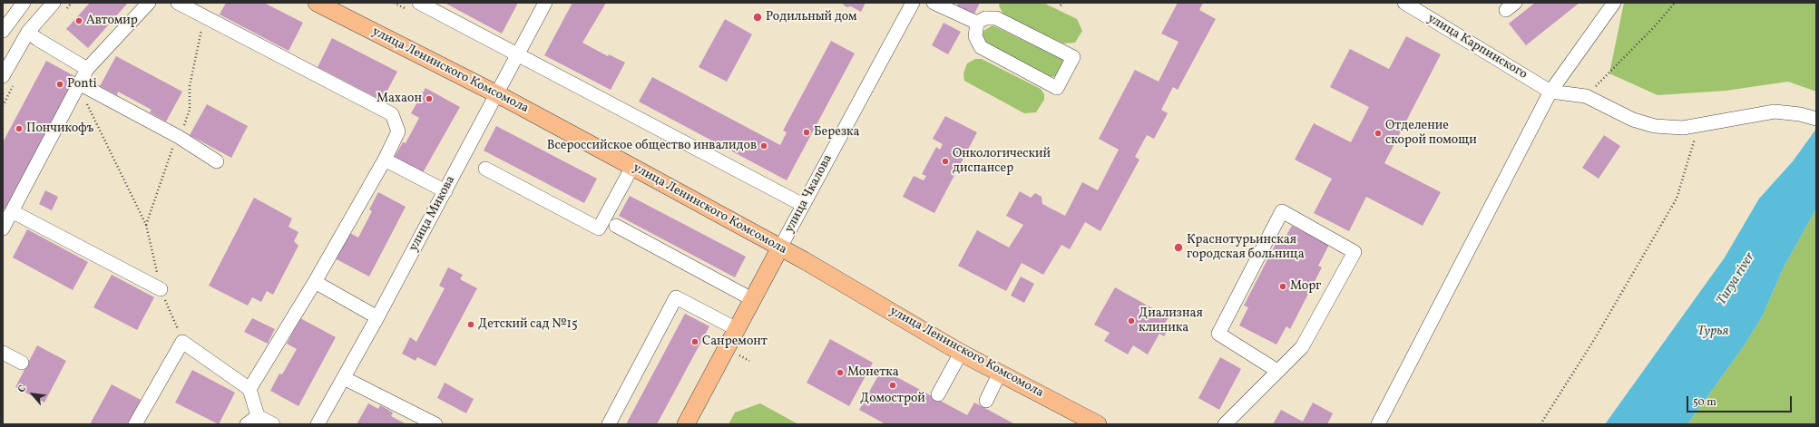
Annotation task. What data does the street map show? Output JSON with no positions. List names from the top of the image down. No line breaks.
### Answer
{"streets":{"main road":["улица Ленинского Комсомола","улица Чкалова"],"street":["улица Карпинского","улица Микова"]},"crossings":[["улица Ленинского Комсомола","улица Чкалова"],["улица Ленинского Комсомола","улица Микова"]],"water":["Turya river","Турья"],"places":["Родильный дом","Автомир","Ponti","Махаон","Пончикофъ","Березка","Отделение скорой помощи","Всероссийское общество инвалидов","Онкологический диспансер","Краснотурьинская городская больница","Морг","Диализная клиника","Детский сад №15","Санремонт","Монетка","Домострой"],"scale_bar":"50 m","north":"top left"}
